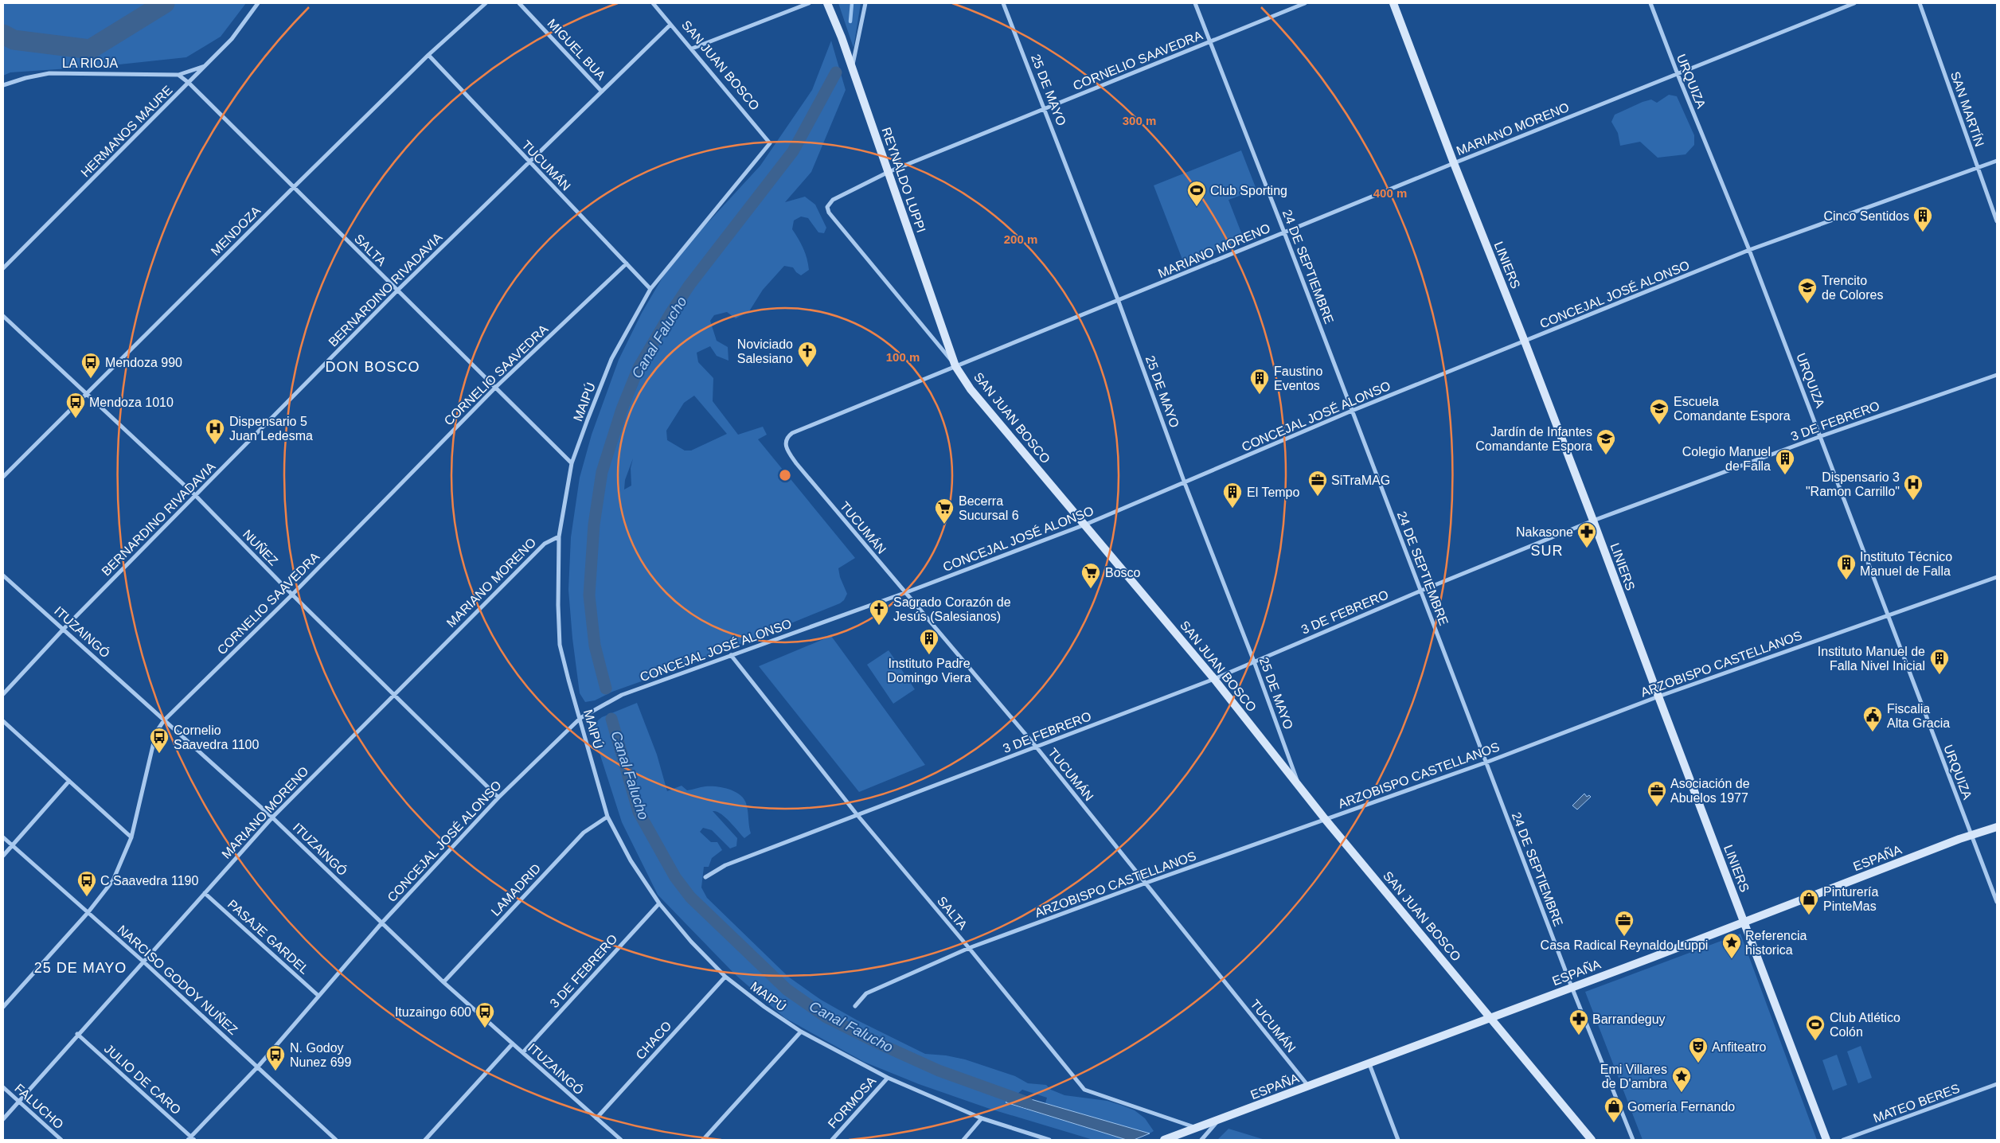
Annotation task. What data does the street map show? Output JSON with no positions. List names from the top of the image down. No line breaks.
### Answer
{"streets":{"street":["MIGUEL BUA","CORNELIO SAAVEDRA","LA RIOJA","SAN JUAN BOSCO","URQUIZA","25 DE MAYO","SAN MARTÍN","MARIANO MORENO","HERMANOS MAURE","TUCUMÁN","REYNALDO LUPPI","MENDOZA","SALTA","LINIERS","24 DE SEPTIEMBRE","BERNARDINO RIVADAVIA","CONCEJAL JOSÉ ALONSO","MAIPÚ","3 DE FEBRERO","NUÑEZ","ITUZAINGÓ","ARZOBISPO CASTELLANOS","ESPAÑA","LAMADRID","PASAJE GARDEL","NARCISO GODOY NUÑEZ","CHACO","JULIO DE CARO","FORMOSA","MATEO BERES","FALUCHO"]},"crossings":[["MIGUEL BUA","BERNARDINO RIVADAVIA"],["CORNELIO SAAVEDRA","SAN JUAN BOSCO"],["CORNELIO SAAVEDRA","25 DE MAYO"],["CORNELIO SAAVEDRA","TUCUMÁN"],["CORNELIO SAAVEDRA","REYNALDO LUPPI"],["CORNELIO SAAVEDRA","SALTA"],["CORNELIO SAAVEDRA","24 DE SEPTIEMBRE"],["CORNELIO SAAVEDRA","NUÑEZ"],["CORNELIO SAAVEDRA","ITUZAINGÓ"],["CORNELIO SAAVEDRA","NARCISO GODOY NUÑEZ"],["LA RIOJA","HERMANOS MAURE"],["SAN JUAN BOSCO","25 DE MAYO"],["SAN JUAN BOSCO","MARIANO MORENO"],["SAN JUAN BOSCO","REYNALDO LUPPI"],["SAN JUAN BOSCO","BERNARDINO RIVADAVIA"],["SAN JUAN BOSCO","CONCEJAL JOSÉ ALONSO"],["SAN JUAN BOSCO","MAIPÚ"],["SAN JUAN BOSCO","3 DE FEBRERO"],["SAN JUAN BOSCO","ARZOBISPO CASTELLANOS"],["SAN JUAN BOSCO","ESPAÑA"],["URQUIZA","MARIANO MORENO"],["URQUIZA","CONCEJAL JOSÉ ALONSO"],["URQUIZA","3 DE FEBRERO"],["URQUIZA","ARZOBISPO CASTELLANOS"],["URQUIZA","ESPAÑA"],["25 DE MAYO","MARIANO MORENO"],["25 DE MAYO","CONCEJAL JOSÉ ALONSO"],["25 DE MAYO","3 DE FEBRERO"],["SAN MARTÍN","CONCEJAL JOSÉ ALONSO"],["MARIANO MORENO","TUCUMÁN"],["MARIANO MORENO","REYNALDO LUPPI"],["MARIANO MORENO","LINIERS"],["MARIANO MORENO","24 DE SEPTIEMBRE"],["MARIANO MORENO","MAIPÚ"],["MARIANO MORENO","NUÑEZ"],["MARIANO MORENO","ITUZAINGÓ"],["MARIANO MORENO","PASAJE GARDEL"],["MARIANO MORENO","NARCISO GODOY NUÑEZ"],["MARIANO MORENO","JULIO DE CARO"],["MARIANO MORENO","FALUCHO"],["HERMANOS MAURE","SALTA"],["TUCUMÁN","MENDOZA"],["TUCUMÁN","BERNARDINO RIVADAVIA"],["TUCUMÁN","CONCEJAL JOSÉ ALONSO"],["TUCUMÁN","MAIPÚ"],["TUCUMÁN","3 DE FEBRERO"],["TUCUMÁN","ARZOBISPO CASTELLANOS"],["TUCUMÁN","ESPAÑA"],["MENDOZA","SALTA"],["MENDOZA","NUÑEZ"],["SALTA","BERNARDINO RIVADAVIA"],["SALTA","CONCEJAL JOSÉ ALONSO"],["SALTA","MAIPÚ"],["SALTA","3 DE FEBRERO"],["SALTA","ARZOBISPO CASTELLANOS"],["SALTA","ESPAÑA"],["LINIERS","CONCEJAL JOSÉ ALONSO"],["LINIERS","3 DE FEBRERO"],["LINIERS","ARZOBISPO CASTELLANOS"],["LINIERS","ESPAÑA"],["24 DE SEPTIEMBRE","CONCEJAL JOSÉ ALONSO"],["24 DE SEPTIEMBRE","3 DE FEBRERO"],["24 DE SEPTIEMBRE","ARZOBISPO CASTELLANOS"],["24 DE SEPTIEMBRE","ESPAÑA"],["BERNARDINO RIVADAVIA","NUÑEZ"],["BERNARDINO RIVADAVIA","ITUZAINGÓ"],["CONCEJAL JOSÉ ALONSO","MAIPÚ"],["CONCEJAL JOSÉ ALONSO","NUÑEZ"],["CONCEJAL JOSÉ ALONSO","ITUZAINGÓ"],["CONCEJAL JOSÉ ALONSO","PASAJE GARDEL"],["CONCEJAL JOSÉ ALONSO","NARCISO GODOY NUÑEZ"],["CONCEJAL JOSÉ ALONSO","JULIO DE CARO"],["MAIPÚ","3 DE FEBRERO"],["MAIPÚ","LAMADRID"],["MAIPÚ","CHACO"],["MAIPÚ","FORMOSA"],["3 DE FEBRERO","ITUZAINGÓ"],["ITUZAINGÓ","LAMADRID"],["ITUZAINGÓ","CHACO"]],"districts":["DON BOSCO","SUR","25 DE MAYO"],"water":["Canal Falucho"],"places":{"sports":["Club Sporting","Club Atlético Colón"],"building":["Cinco Sentidos","Faustino Eventos","Colegio Manuel de Falla","El Tempo","Instituto Técnico Manuel de Falla","Instituto Padre Domingo Viera","Instituto Manuel de Falla Nivel Inicial"],"school or university":["Trencito de Colores","Escuela Comandante Espora","Jardín de Infantes Comandante Espora"],"church":["Noviciado Salesiano","Sagrado Corazón de Jesús (Salesianos)"],"bus stop":["Mendoza 990","Mendoza 1010","Cornelio Saavedra 1100","C Saavedra 1190","Ituzaingo 600","N. Godoy Nunez 699"],"hospital":["Dispensario 5 Juan Ledesma","Dispensario 3 \"Ramon Carrillo\""],"office":["SiTraMAG","Asociación de Abuelos 1977","Casa Radical Reynaldo Luppi"],"supermarket":["Becerra Sucursal 6","Bosco"],"pharmacy":["Nakasone","Barrandeguy"],"public building":["Fiscalia Alta Gracia"],"shop":["Pinturería PinteMas","Gomería Fernando"],"place":["Referencia historica","Emi Villares de D'ambra"],"theatre":["Anfiteatro"]},"rings":["300 m","400 m","200 m","100 m"]}
